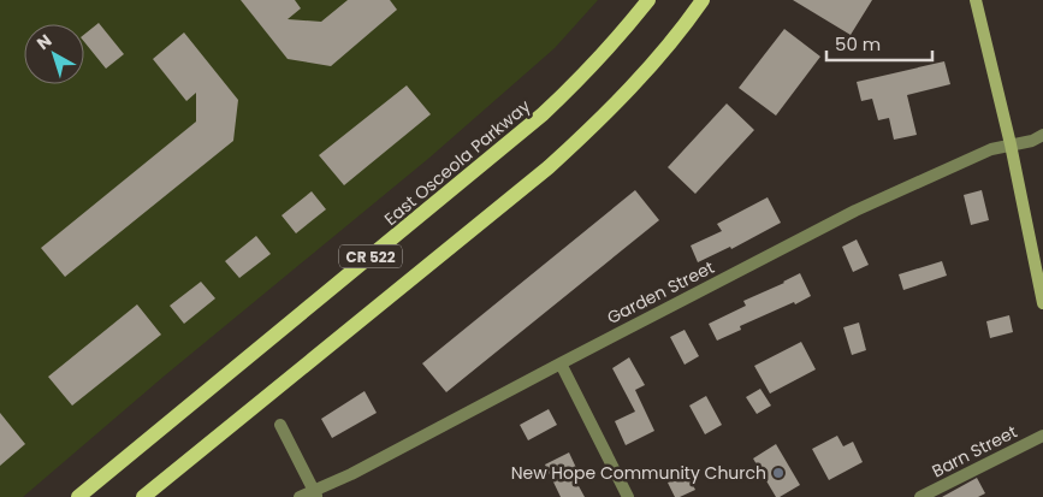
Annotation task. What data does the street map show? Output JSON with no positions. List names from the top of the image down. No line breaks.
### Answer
{"streets":{"main road":["East Osceola Parkway","CR 522"],"street":["Garden Street","Barn Street"]},"places":["New Hope Community Church"],"scale_bar":"50 m","north":"top left"}
